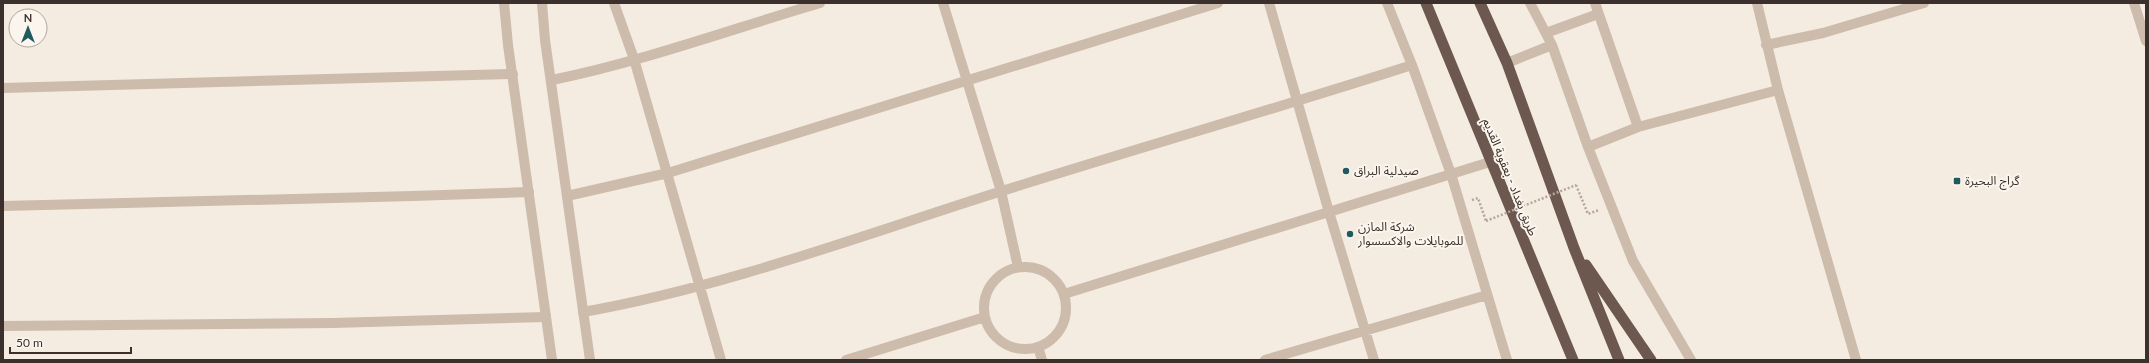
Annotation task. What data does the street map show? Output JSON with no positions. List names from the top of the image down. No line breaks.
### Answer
{"streets":{"highway":["طريق بغداد - بعقوبة القديم"]},"places":{"other":["صيدلية البراق","شركة المازن للموبايلات والاكسسوار"],"transit":["گراج البحيرة"]},"scale_bar":"50 m","north":"top"}
